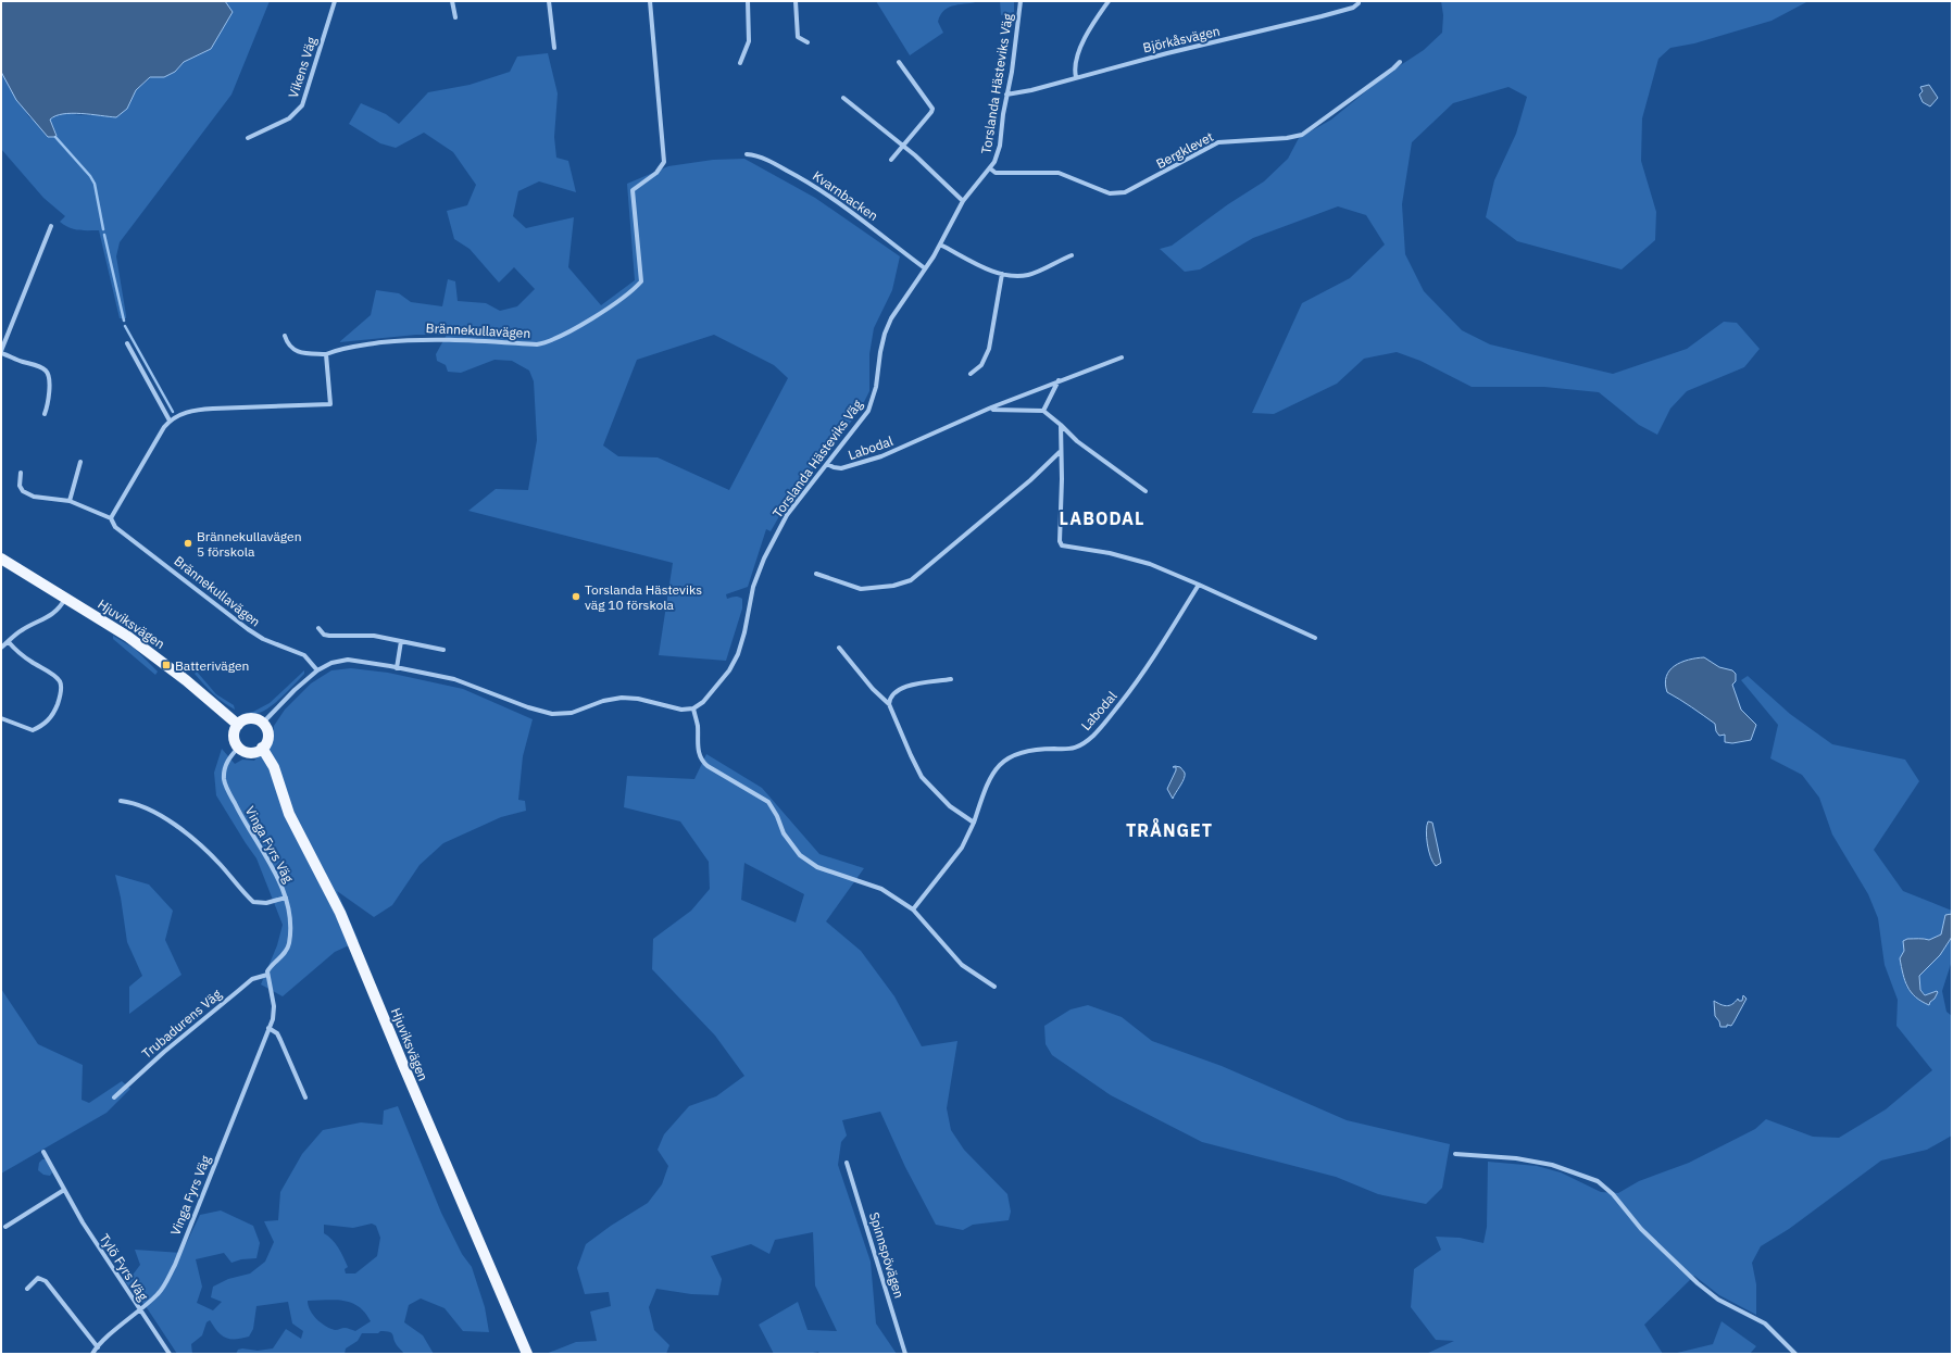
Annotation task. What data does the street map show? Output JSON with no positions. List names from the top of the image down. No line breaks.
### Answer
{"streets":{"main road":["Hjuviksvägen"],"street":["Björkåsvägen","Vikens Väg","Torslanda Hästeviks Väg","Bergklevet","Kvarnbacken","Brännekullavägen","Labodal","Vinga Fyrs Väg","Trubadurens Väg","Spinnspövägen","Tylö Fyrs Väg"]},"crossings":[["Björkåsvägen","Torslanda Hästeviks Väg"],["Torslanda Hästeviks Väg","Bergklevet"],["Torslanda Hästeviks Väg","Kvarnbacken"],["Torslanda Hästeviks Väg","Labodal"],["Hjuviksvägen","Vinga Fyrs Väg"],["Vinga Fyrs Väg","Trubadurens Väg"],["Vinga Fyrs Väg","Tylö Fyrs Väg"]],"districts":["LABODAL","TRÅNGET"],"places":{"other":["Brännekullavägen 5 förskola","Torslanda Hästeviks väg 10 förskola"],"transit":["Batterivägen"]}}
